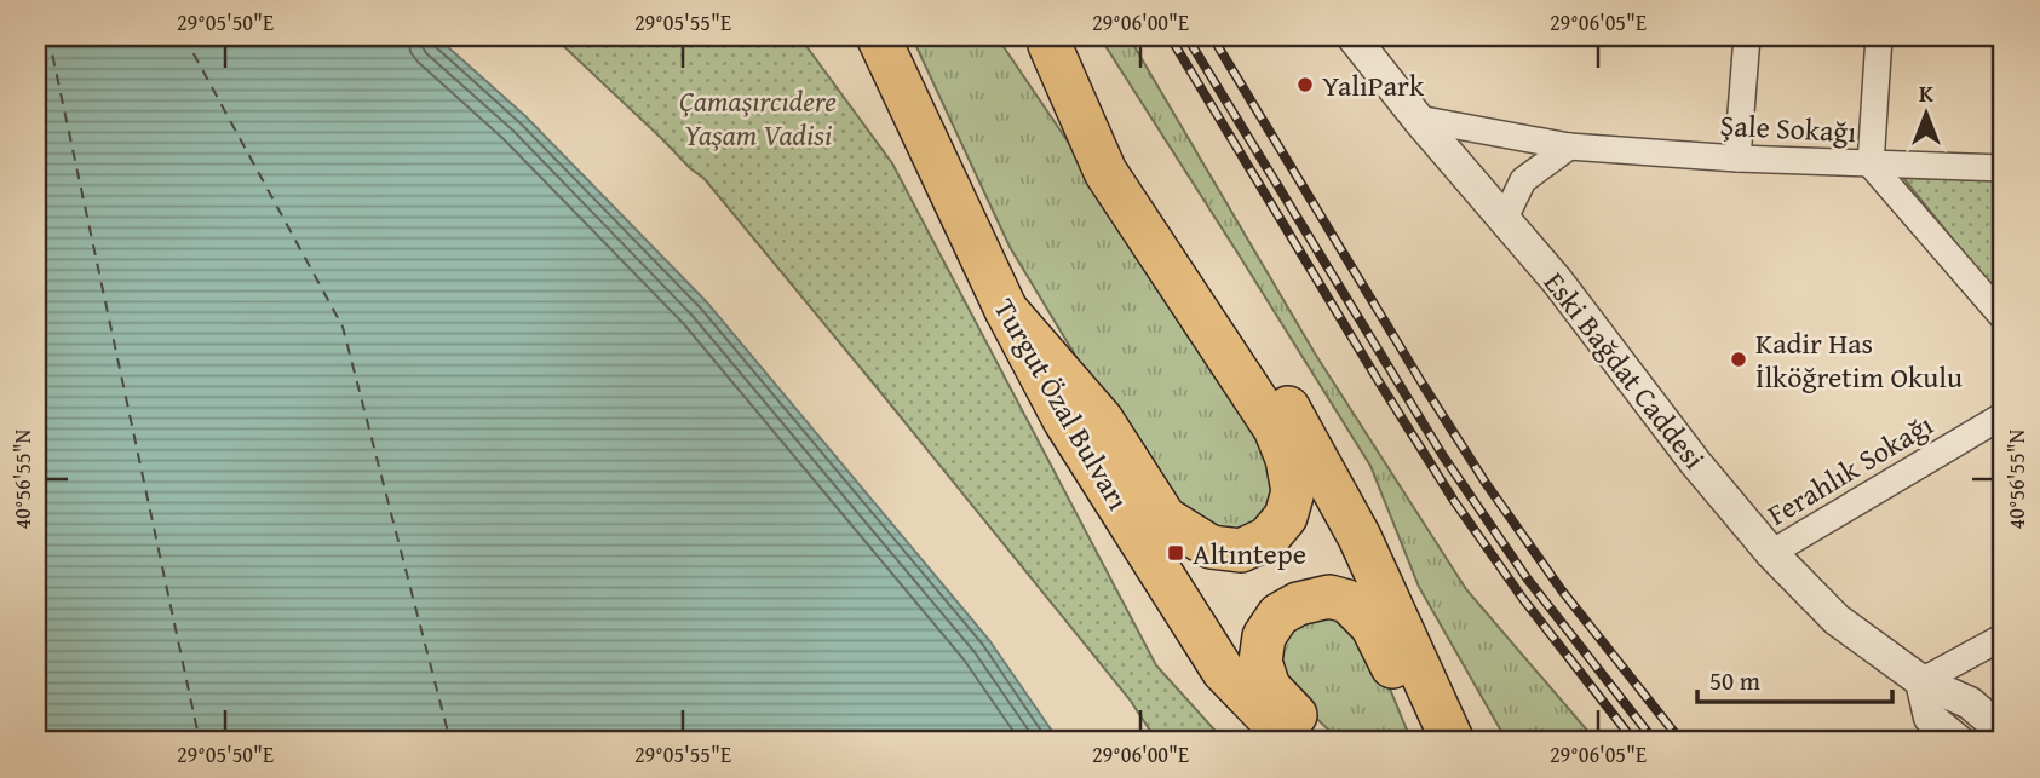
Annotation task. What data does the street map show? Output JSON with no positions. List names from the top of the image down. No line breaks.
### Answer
{"streets":{"highway":["Turgut Özal Bulvarı"],"street":["Şale Sokağı","Eski Bağdat Caddesi","Ferahlık Sokağı"]},"crossings":[["Şale Sokağı","Eski Bağdat Caddesi"],["Eski Bağdat Caddesi","Ferahlık Sokağı"]],"parks":["Çamaşırcıdere Yaşam Vadisi"],"places":{"other":["YalıPark","Kadir Has İlköğretim Okulu"],"transit":["Altıntepe"]},"scale_bar":"50 m","north":"top","coordinates":["29°05'50\"E","29°05'55\"E","29°06'00\"E","29°06'05\"E","40°56'55\"N"]}
